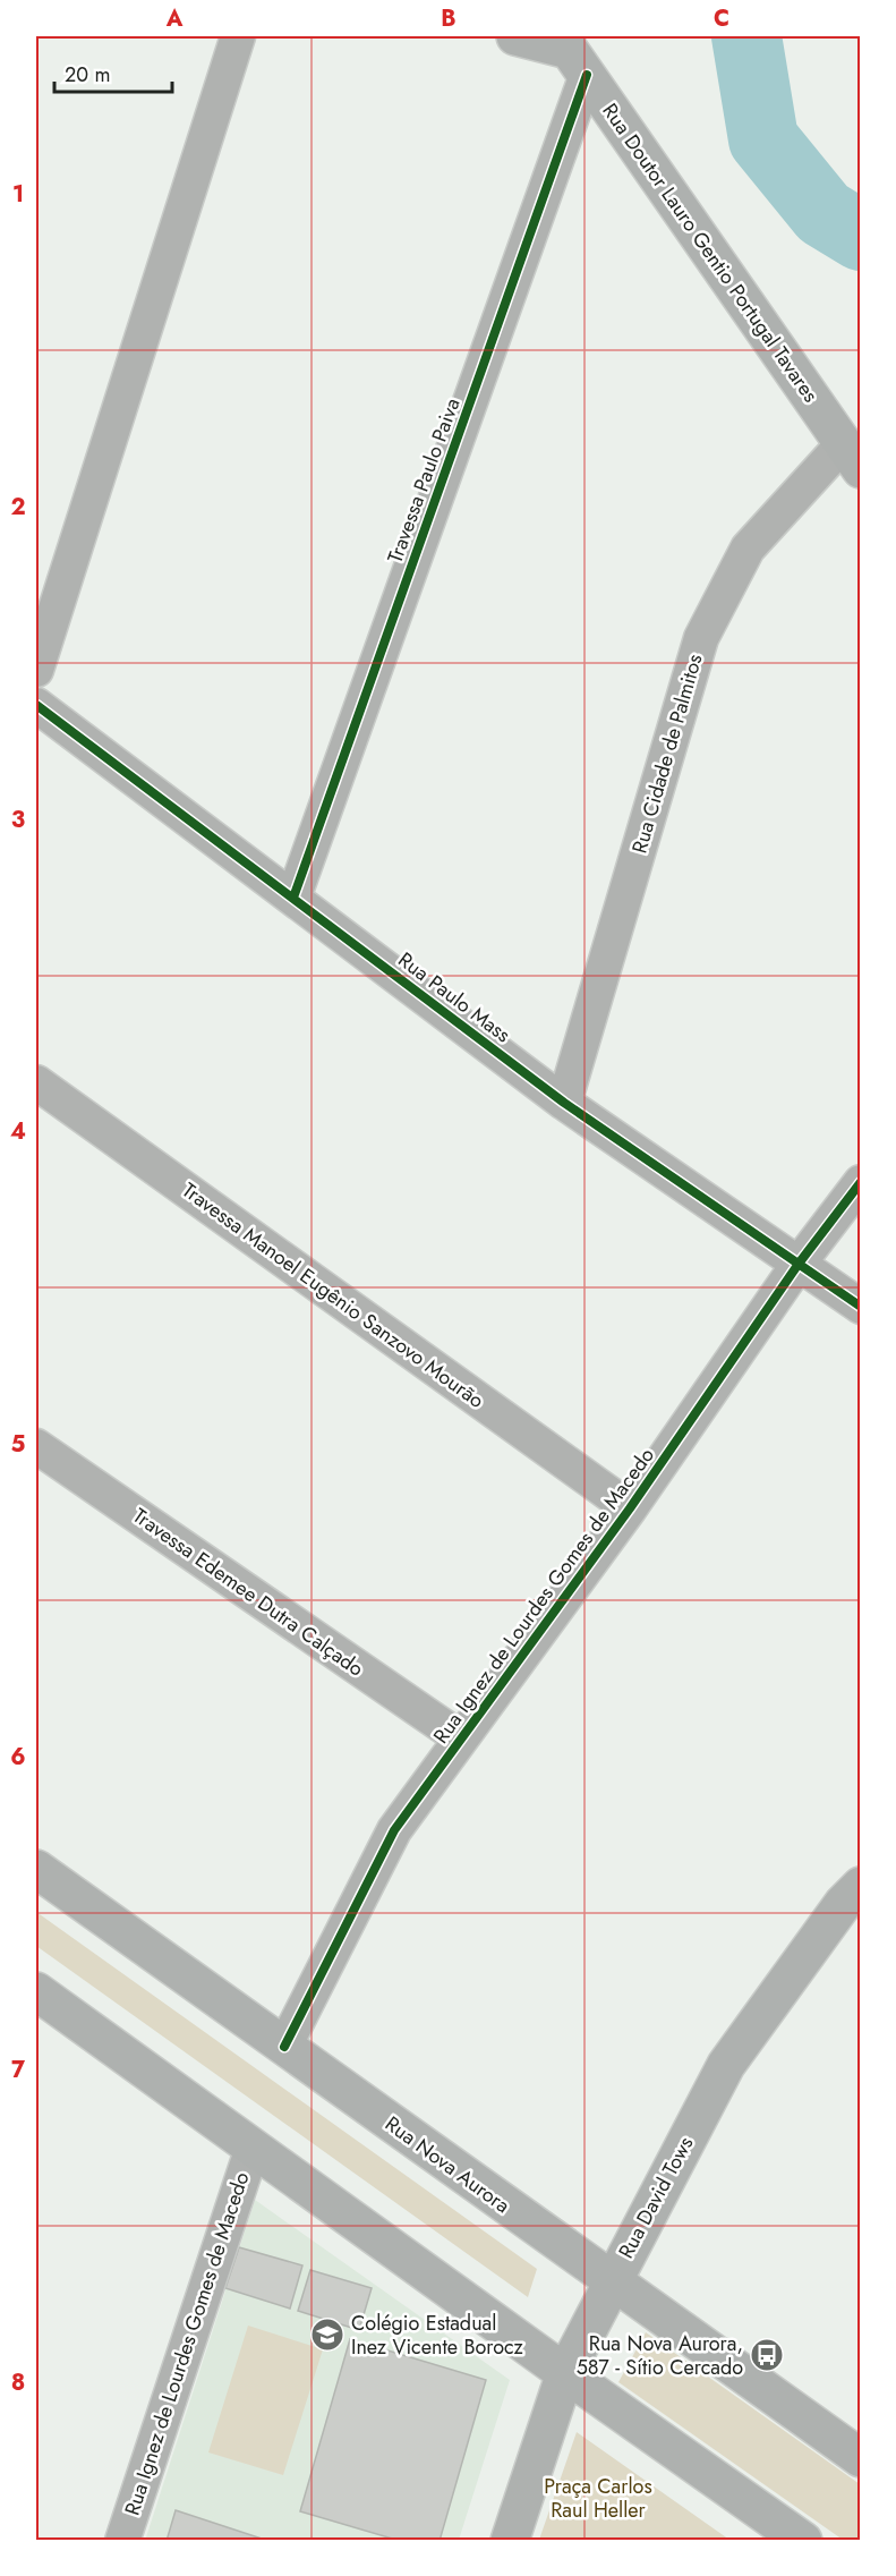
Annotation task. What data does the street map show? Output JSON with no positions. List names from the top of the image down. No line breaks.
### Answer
{"streets":{"main road":["Rua Doutor Lauro Gentio Portugal Tavares","Rua Nova Aurora","Rua David Tows"],"street":["Travessa Paulo Paiva","Rua Cidade de Palmitos","Rua Paulo Mass","Travessa Manoel Eugênio Sanzovo Mourão","Travessa Edemee Dutra Calçado","Rua Ignez de Lourdes Gomes de Macedo"]},"crossings":[["Rua Doutor Lauro Gentio Portugal Tavares","Travessa Paulo Paiva"],["Rua Doutor Lauro Gentio Portugal Tavares","Rua Cidade de Palmitos"],["Travessa Paulo Paiva","Rua Paulo Mass"],["Rua Cidade de Palmitos","Rua Paulo Mass"],["Rua Paulo Mass","Rua Ignez de Lourdes Gomes de Macedo"],["Travessa Manoel Eugênio Sanzovo Mourão","Rua Ignez de Lourdes Gomes de Macedo"],["Travessa Edemee Dutra Calçado","Rua Ignez de Lourdes Gomes de Macedo"],["Rua Ignez de Lourdes Gomes de Macedo","Rua Nova Aurora"],["Rua Nova Aurora","Rua David Tows"]],"parks":["Praça Carlos Raul Heller"],"places":{"school or university":["Colégio Estadual Inez Vicente Borocz"],"bus stop":["Rua Nova Aurora, 587 - Sítio Cercado"]},"scale_bar":"20 m","grid":{"columns":["A","B","C"],"rows":["1","2","3","4","5","6","7","8"]}}
